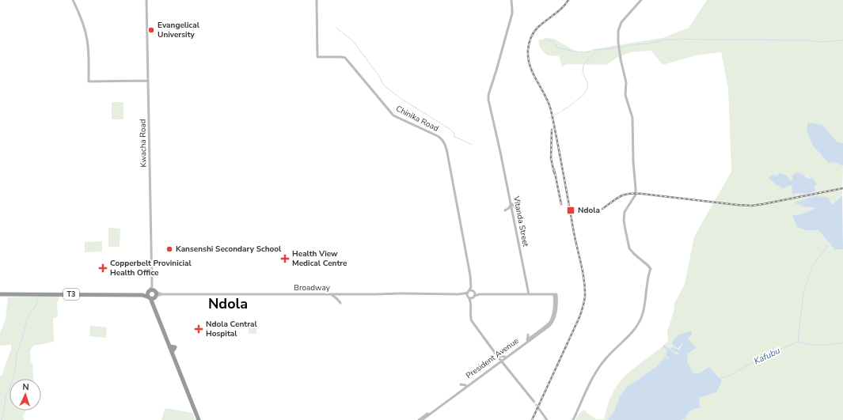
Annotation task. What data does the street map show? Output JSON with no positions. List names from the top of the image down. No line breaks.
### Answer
{"streets":{"highway":["T3"],"main road":["Chinika Road","Kwacha Road","Vitanda Street","Broadway","President Avenue"]},"crossings":[["Vitanda Street","President Avenue"],["Broadway","T3"]],"districts":["Ndola"],"water":["Kafubu"],"places":{"other":["Evangelical University","Kansenshi Secondary School"],"transit":["Ndola"],"health":["Health View Medical Centre","Copperbelt Provinicial Health Office","Ndola Central Hospital"]},"north":"top"}
